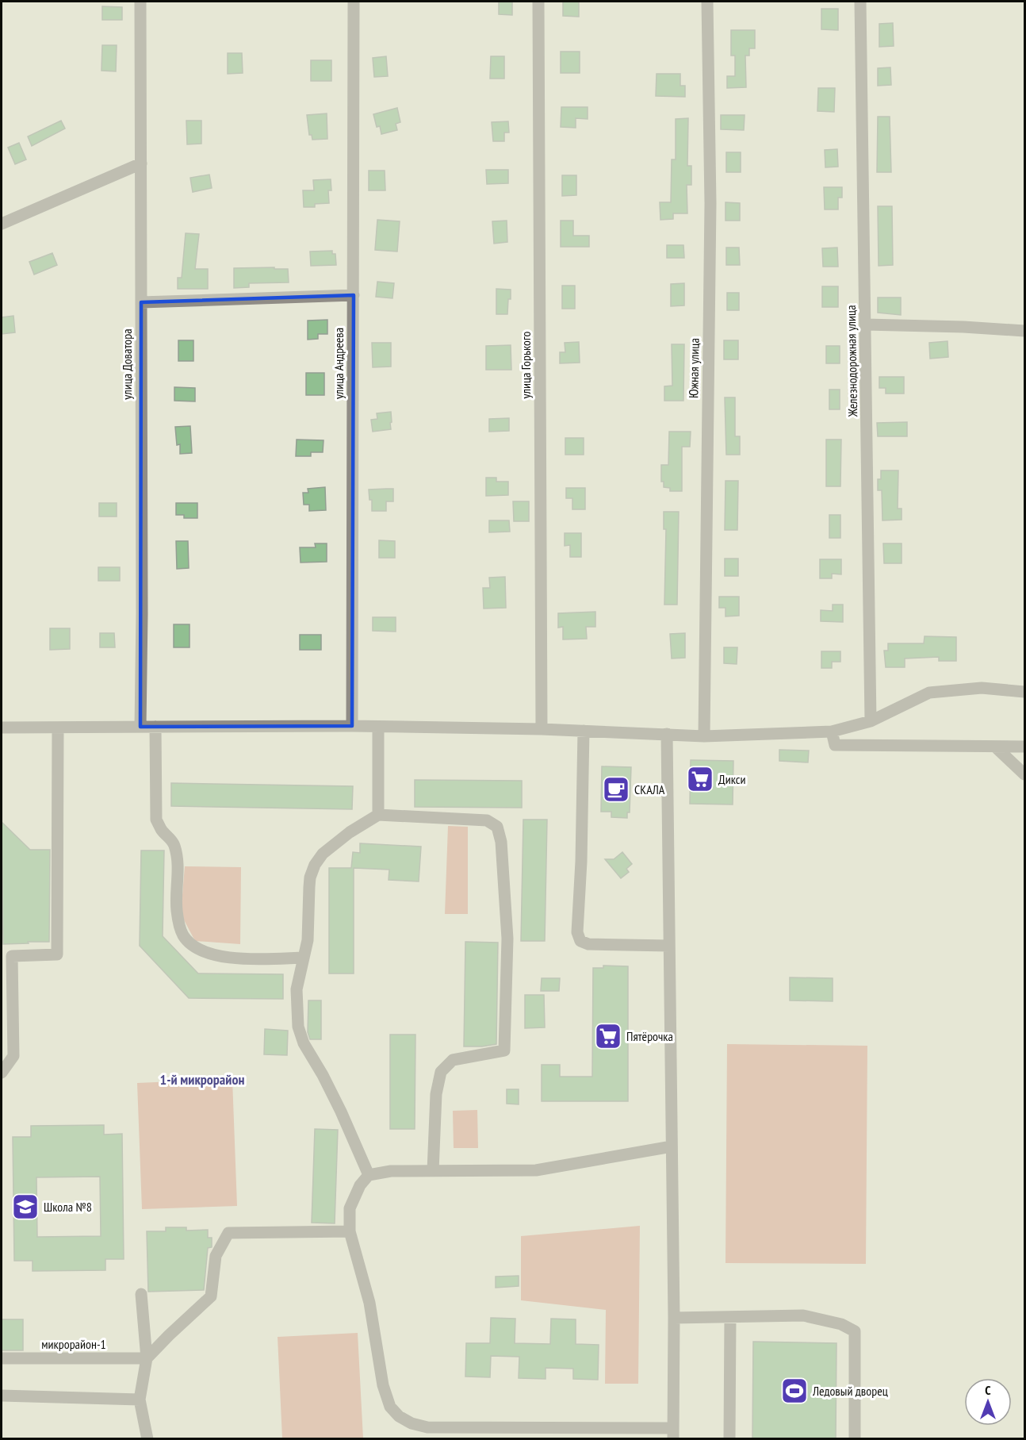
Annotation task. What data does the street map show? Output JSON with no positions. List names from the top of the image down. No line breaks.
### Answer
{"streets":{"street":["Железнодорожная улица","улица Андреева","улица Доватора","улица Горького","Южная улица","микрорайон-1"]},"districts":["1-й микрорайон"],"places":{"supermarket":["Дикси","Пятёрочка"],"cafe":["СКАЛА"],"school or university":["Школа №8"],"sports":["Ледовый дворец"]},"north":"top"}
